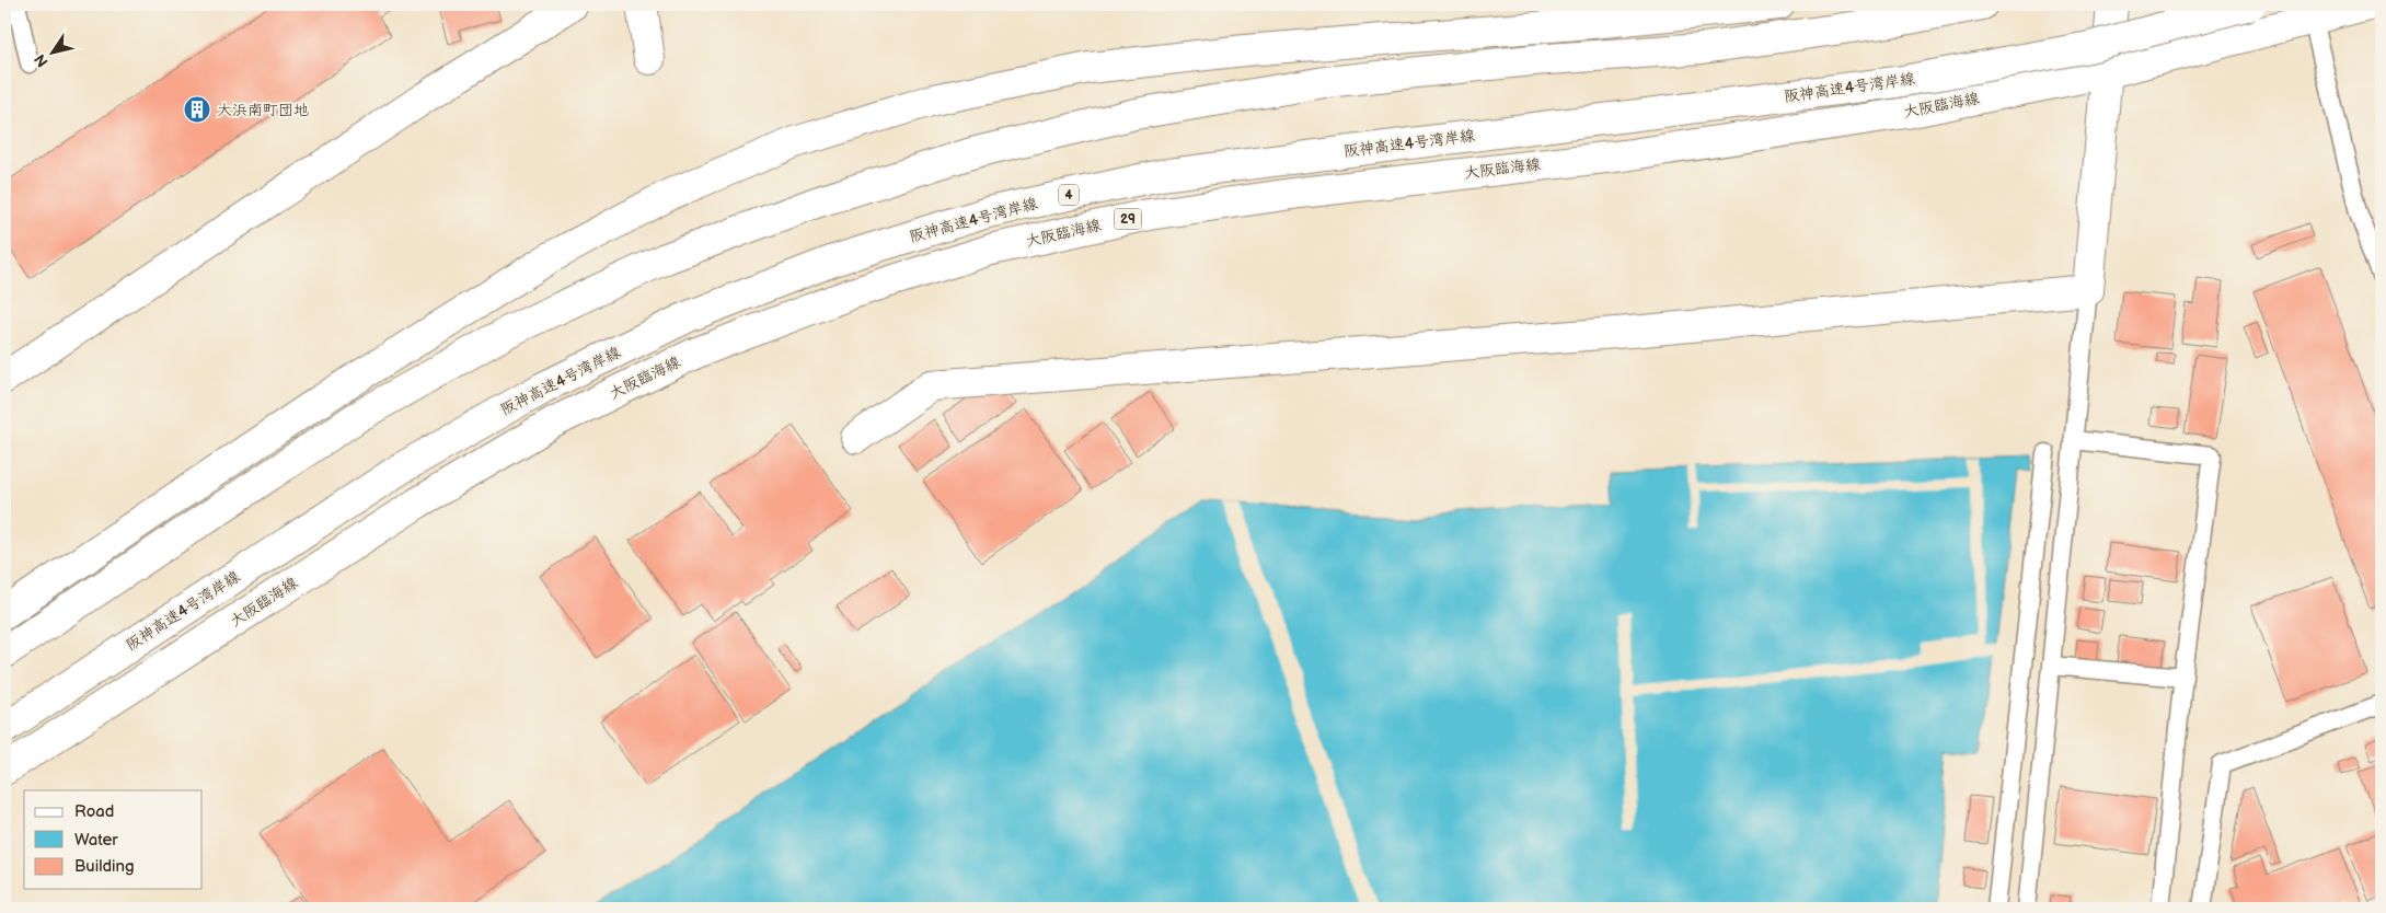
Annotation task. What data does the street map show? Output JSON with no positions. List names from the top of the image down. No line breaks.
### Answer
{"streets":{"main road":["阪神高速4号湾岸線","大阪臨海線","4","29"]},"places":{"building":["大浜南町団地"]},"legend":["Road","Water","Building"],"north":"bottom left"}
